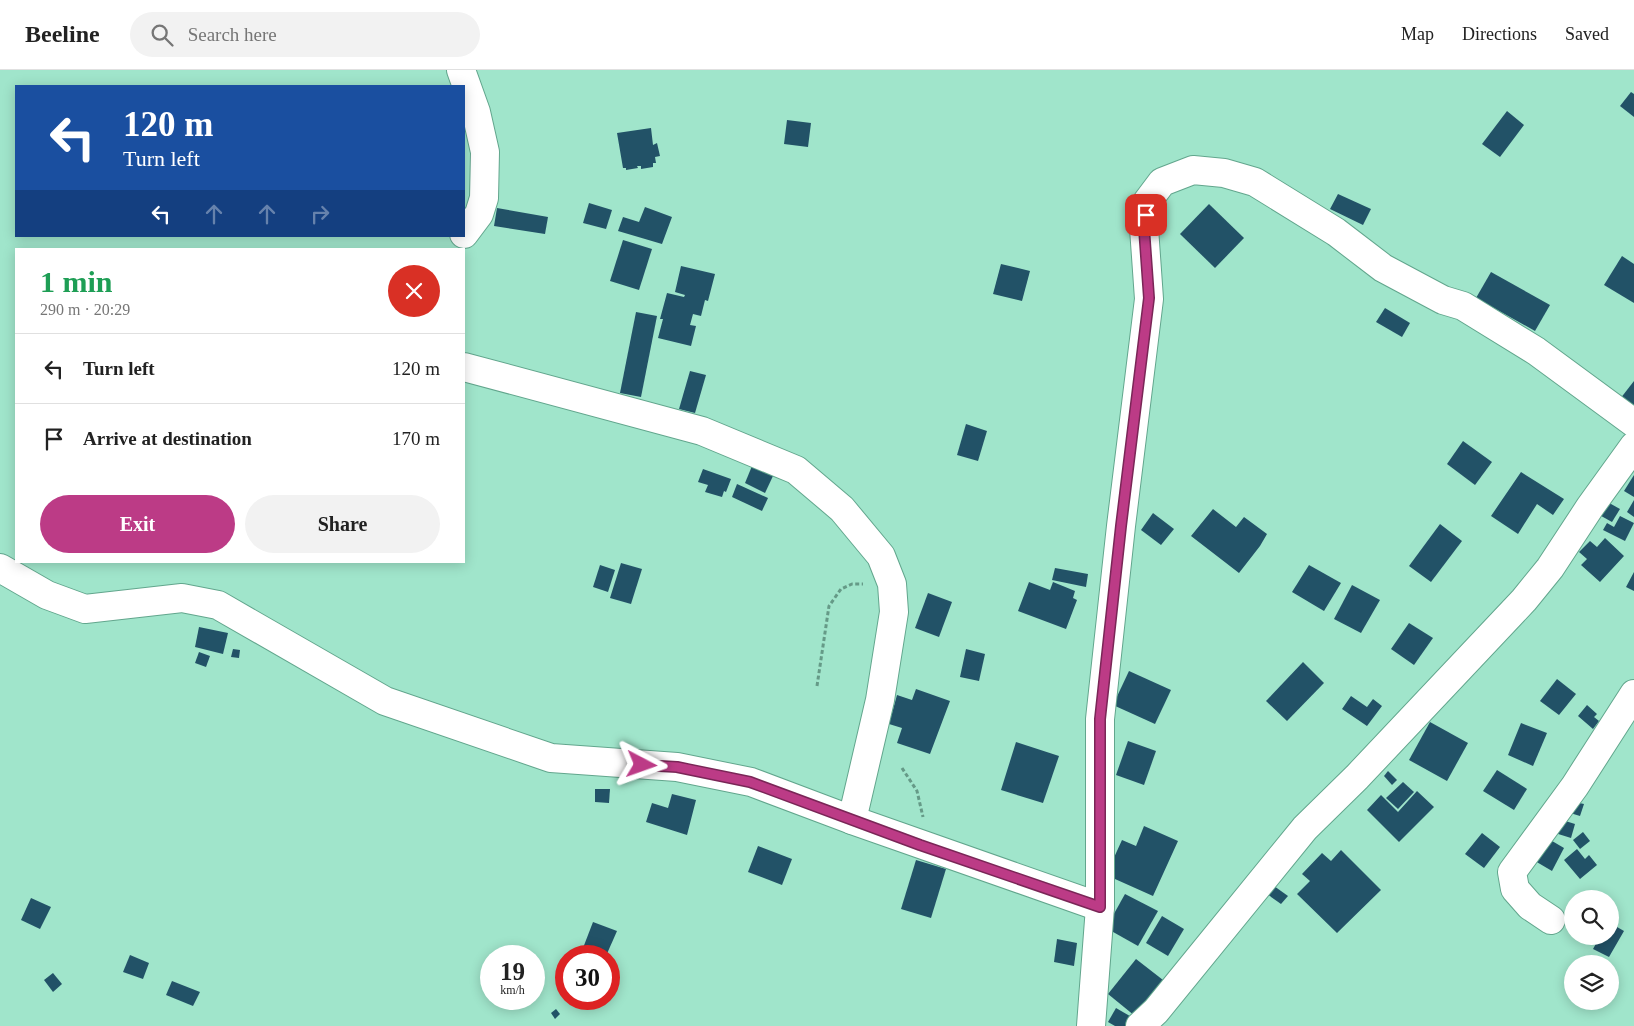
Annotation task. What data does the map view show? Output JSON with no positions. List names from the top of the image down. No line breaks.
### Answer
{"page":{"header":"Beeline","search":"Search here","nav":["Map","Directions","Saved"],"turn":["120 m","Turn left"],"heading":["1 min","290 m · 20:29"],"list":[{"name":"Turn left","value":"120 m"},{"name":"Arrive at destination","value":"170 m"}],"buttons":["Exit","Share"],"speed":"19 km/h","limit":"30"}}
